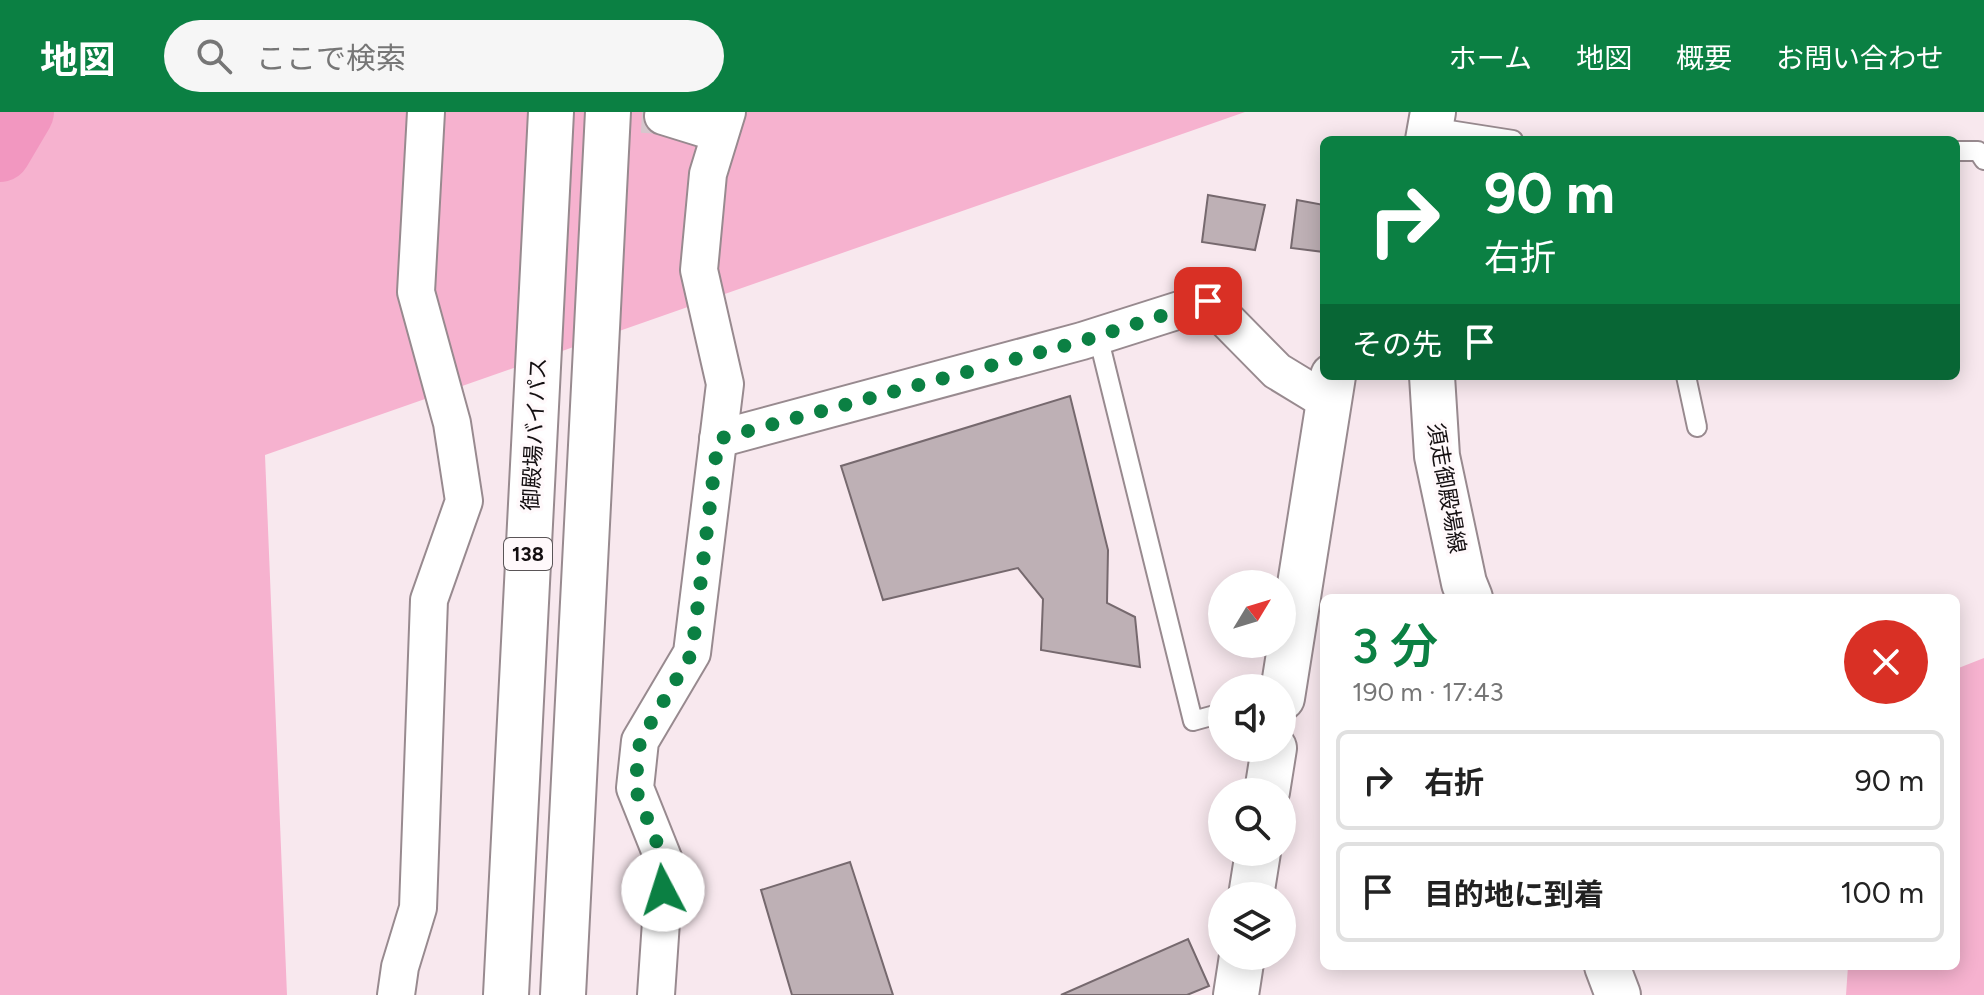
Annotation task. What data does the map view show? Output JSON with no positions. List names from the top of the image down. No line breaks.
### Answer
{"streets":{"main road":["御殿場バイパス","須走御殿場線","138"]},"north":"top right","page":{"header":"地図","search":"ここで検索","nav":["ホーム","地図","概要","お問い合わせ"],"turn":["90 m","右折"],"then":"その先","heading":["3 分","190 m · 17:43"],"list":[{"name":"右折","value":"90 m"},{"name":"目的地に到着","value":"100 m"}]}}
